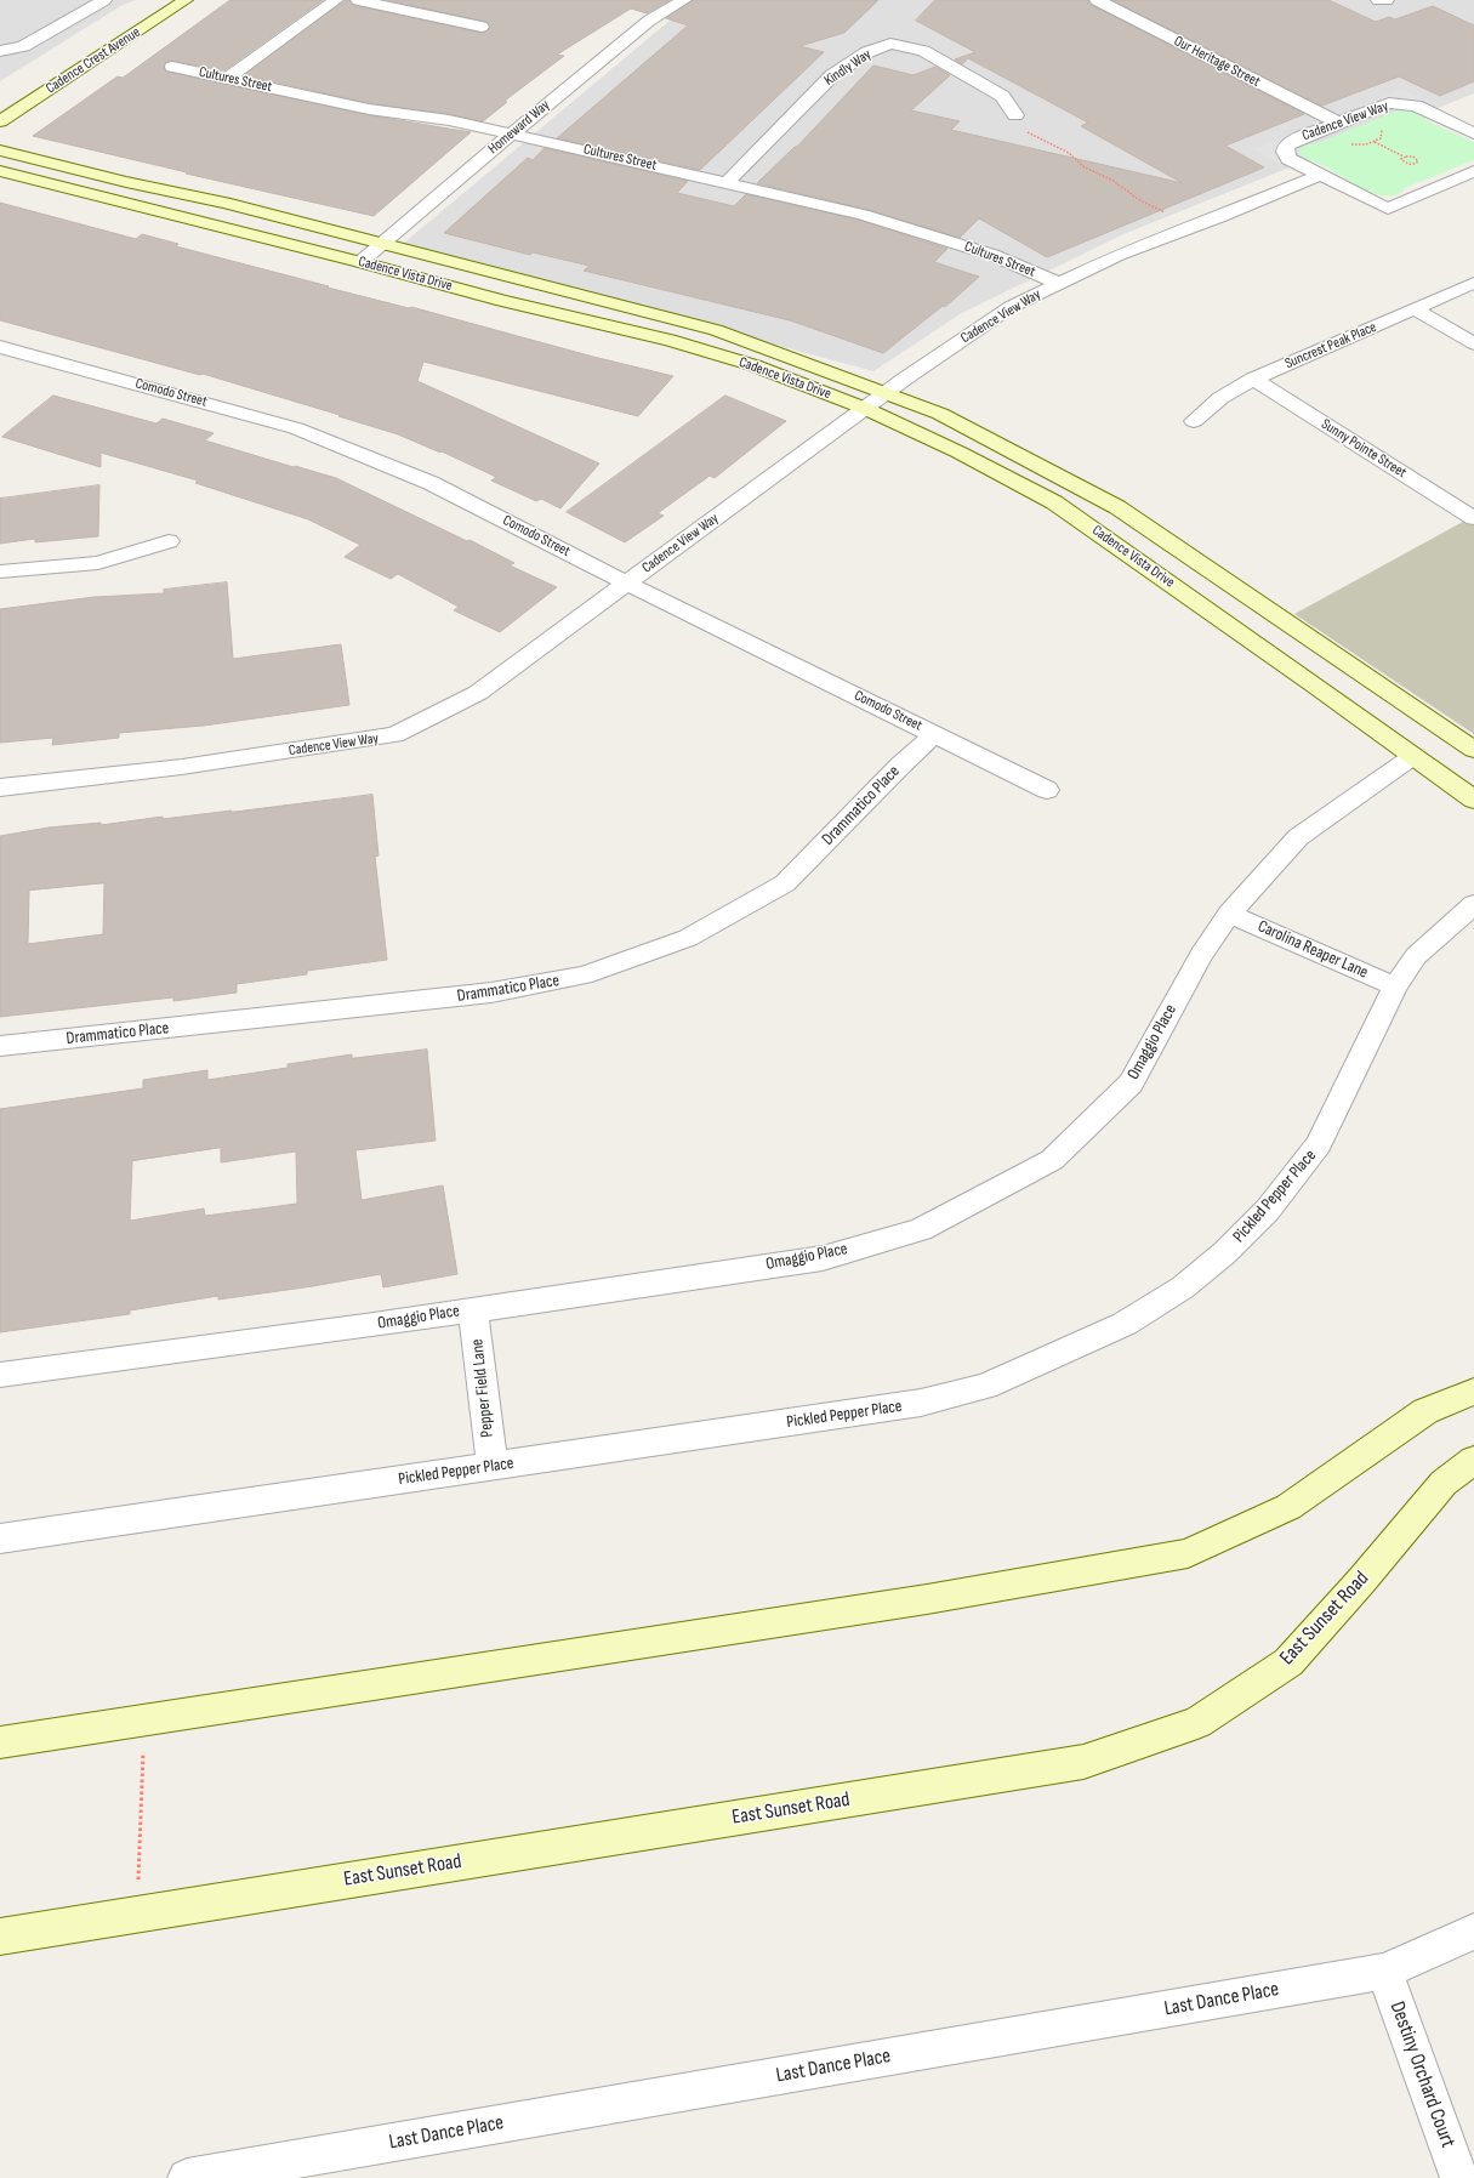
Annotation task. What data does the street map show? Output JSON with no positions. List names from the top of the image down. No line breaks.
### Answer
{"streets":{"street":["Cadence Crest Avenue","Our Heritage Street","Kindly Way","Cultures Street","Cadence View Way","Homeward Way","Cadence Vista Drive","Suncrest Peak Place","Comodo Street","Sunny Pointe Street","Drammatico Place","Carolina Reaper Lane","Omaggio Place","Pickled Pepper Place","Pepper Field Lane","East Sunset Road","Last Dance Place","Destiny Orchard Court"]},"crossings":[["Our Heritage Street","Cadence View Way"],["Kindly Way","Cultures Street"],["Cultures Street","Cadence View Way"],["Cultures Street","Homeward Way"],["Cadence View Way","Cadence Vista Drive"],["Cadence View Way","Comodo Street"],["Homeward Way","Cadence Vista Drive"],["Cadence Vista Drive","Omaggio Place"],["Suncrest Peak Place","Sunny Pointe Street"],["Comodo Street","Drammatico Place"],["Carolina Reaper Lane","Omaggio Place"],["Carolina Reaper Lane","Pickled Pepper Place"],["Omaggio Place","Pepper Field Lane"],["Pickled Pepper Place","Pepper Field Lane"],["Last Dance Place","Destiny Orchard Court"]]}
